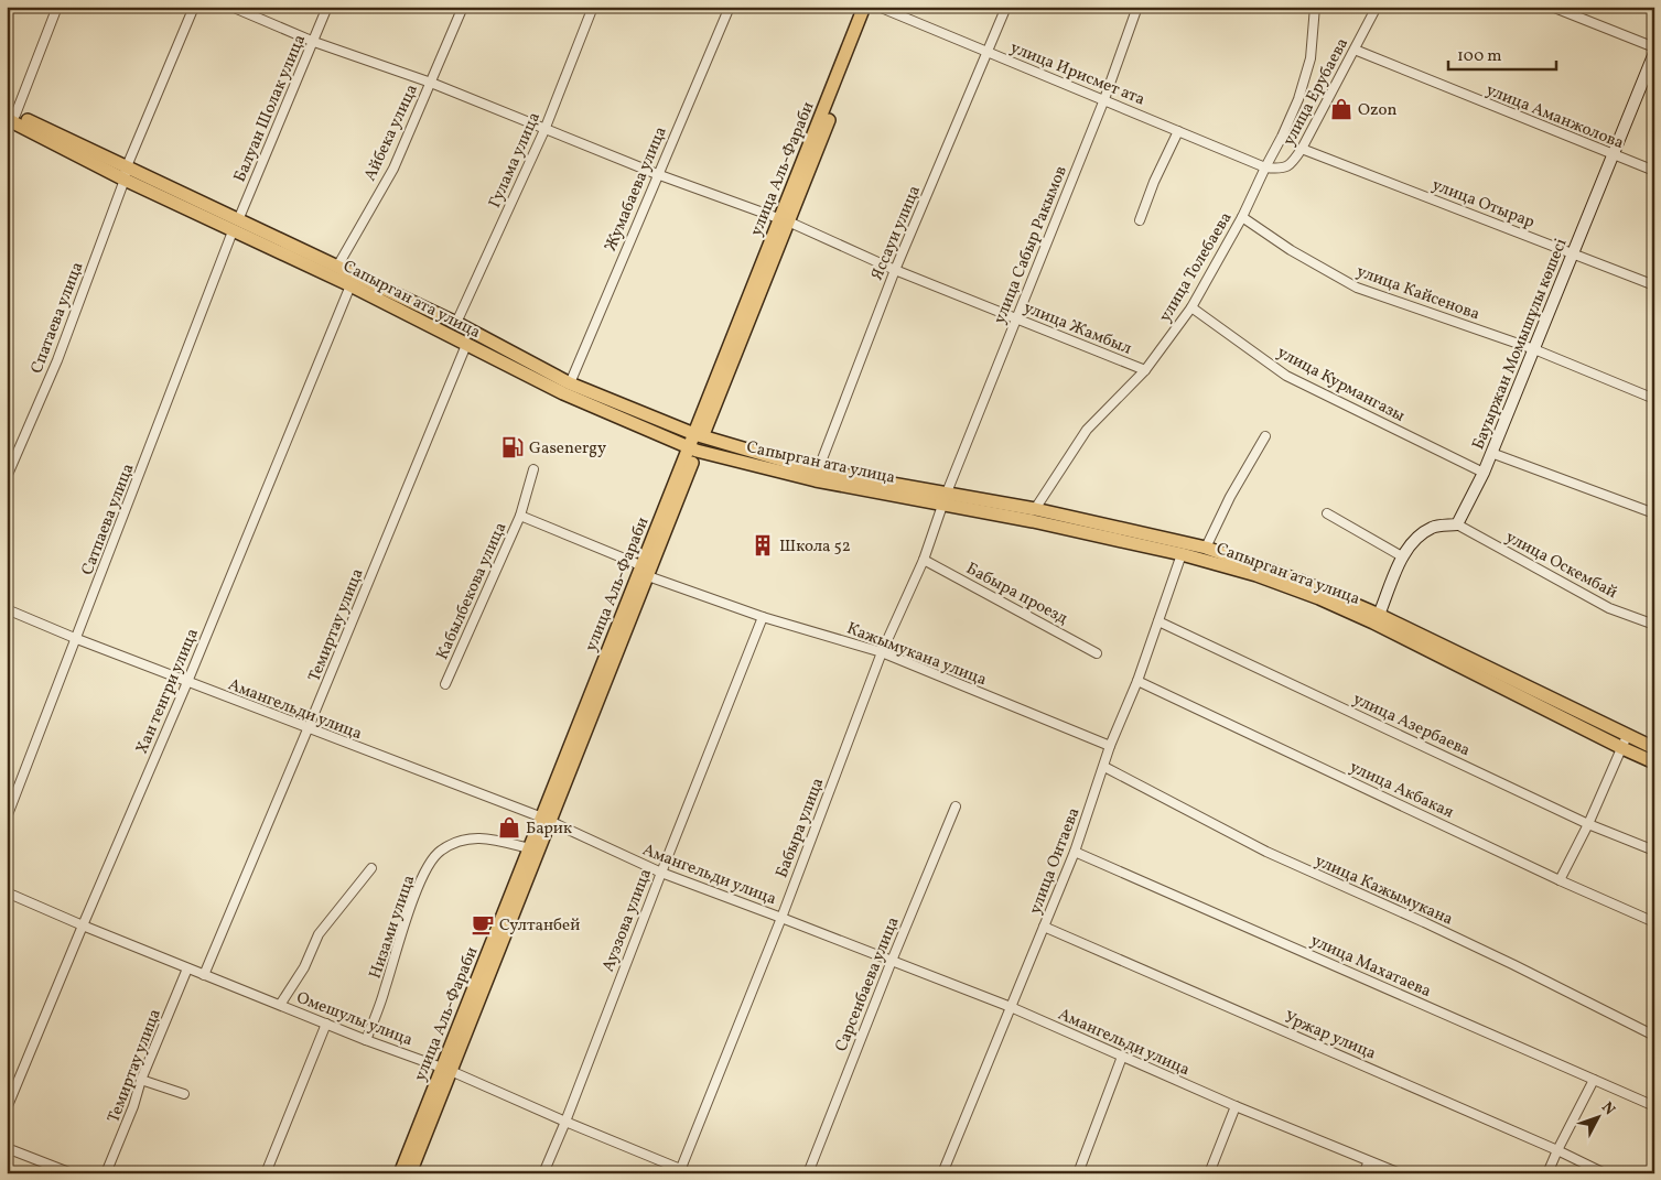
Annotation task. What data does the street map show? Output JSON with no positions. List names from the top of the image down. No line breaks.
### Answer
{"streets":{"main road":["улица Аль-Фараби","Сапырган ата улица"],"street":["улица Ирисмет ата","улица Ерубаева","Балуан Шолак улица","улица Аманжолова","Айбека улица","Гулама улица","Жумабаева улица","улица Отырар","Яссауи улица","улица Сабыр Ракымов","улица Толебаева","улица Кайсенова","Спатаева улица","улица Жамбыл","Бауыржан Момышұлы көшесі","улица Курмангазы","Сатпаева улица","улица Оскембай","Кабылбекова улица","Бабыра проезд","Темиртау улица","Кажымукана улица","Хан тенгри улица","Амангельди улица","улица Азербаева","улица Акбакая","Бабыра улица","улица Онтаева","улица Кажымукана","Ауэзова улица","Низами улица","улица Махатаева","Сарсенбаева улица","Омешулы улица","Уржар улица"]},"crossings":[["улица Ирисмет ата","улица Ерубаева"],["улица Ирисмет ата","Яссауи улица"],["улица Ирисмет ата","улица Сабыр Ракымов"],["улица Ирисмет ата","улица Толебаева"],["улица Ерубаева","улица Аманжолова"],["улица Ерубаева","улица Отырар"],["улица Ерубаева","улица Толебаева"],["Балуан Шолак улица","Сапырган ата улица"],["Балуан Шолак улица","улица Жамбыл"],["Балуан Шолак улица","Сатпаева улица"],["улица Аманжолова","Бауыржан Момышұлы көшесі"],["Айбека улица","Сапырган ата улица"],["Айбека улица","улица Жамбыл"],["Гулама улица","Сапырган ата улица"],["Гулама улица","улица Жамбыл"],["улица Аль-Фараби","Сапырган ата улица"],["улица Аль-Фараби","улица Жамбыл"],["улица Аль-Фараби","Кабылбекова улица"],["улица Аль-Фараби","Кажымукана улица"],["улица Аль-Фараби","Амангельди улица"],["улица Аль-Фараби","Низами улица"],["улица Аль-Фараби","Омешулы улица"],["Жумабаева улица","Сапырган ата улица"],["Жумабаева улица","улица Жамбыл"],["улица Отырар","Бауыржан Момышұлы көшесі"],["Яссауи улица","Сапырган ата улица"],["Яссауи улица","улица Жамбыл"],["улица Сабыр Ракымов","Сапырган ата улица"],["улица Сабыр Ракымов","улица Жамбыл"],["улица Сабыр Ракымов","Бабыра улица"],["улица Толебаева","улица Кайсенова"],["улица Толебаева","Сапырган ата улица"],["улица Толебаева","улица Жамбыл"],["улица Толебаева","улица Курмангазы"],["улица Кайсенова","Бауыржан Момышұлы көшесі"],["Сапырган ата улица","Спатаева улица"],["Сапырган ата улица","Сатпаева улица"],["Сапырган ата улица","Темиртау улица"],["Сапырган ата улица","Хан тенгри улица"],["Сапырган ата улица","Бабыра улица"],["Сапырган ата улица","улица Онтаева"],["Бауыржан Момышұлы көшесі","улица Курмангазы"],["Бауыржан Момышұлы көшесі","улица Оскембай"],["Сатпаева улица","Амангельди улица"],["Кабылбекова улица","Кажымукана улица"],["Бабыра проезд","Бабыра улица"],["Темиртау улица","Амангельди улица"],["Темиртау улица","Омешулы улица"],["Кажымукана улица","Бабыра улица"],["Кажымукана улица","улица Онтаева"],["Кажымукана улица","Ауэзова улица"],["Хан тенгри улица","Амангельди улица"],["Хан тенгри улица","Омешулы улица"],["Амангельди улица","Бабыра улица"],["Амангельди улица","улица Онтаева"],["Амангельди улица","Ауэзова улица"],["Амангельди улица","Сарсенбаева улица"],["улица Азербаева","улица Онтаева"],["улица Акбакая","улица Онтаева"],["Бабыра улица","Омешулы улица"],["улица Онтаева","улица Кажымукана"],["улица Онтаева","улица Махатаева"],["улица Онтаева","Уржар улица"],["Ауэзова улица","Омешулы улица"],["Низами улица","Омешулы улица"]],"places":{"shop":["Ozon","Барик"],"fuel station":["Gasenergy"],"building":["Школа 52"],"cafe":["Султанбей"]},"scale_bar":"100 m","north":"top right"}
